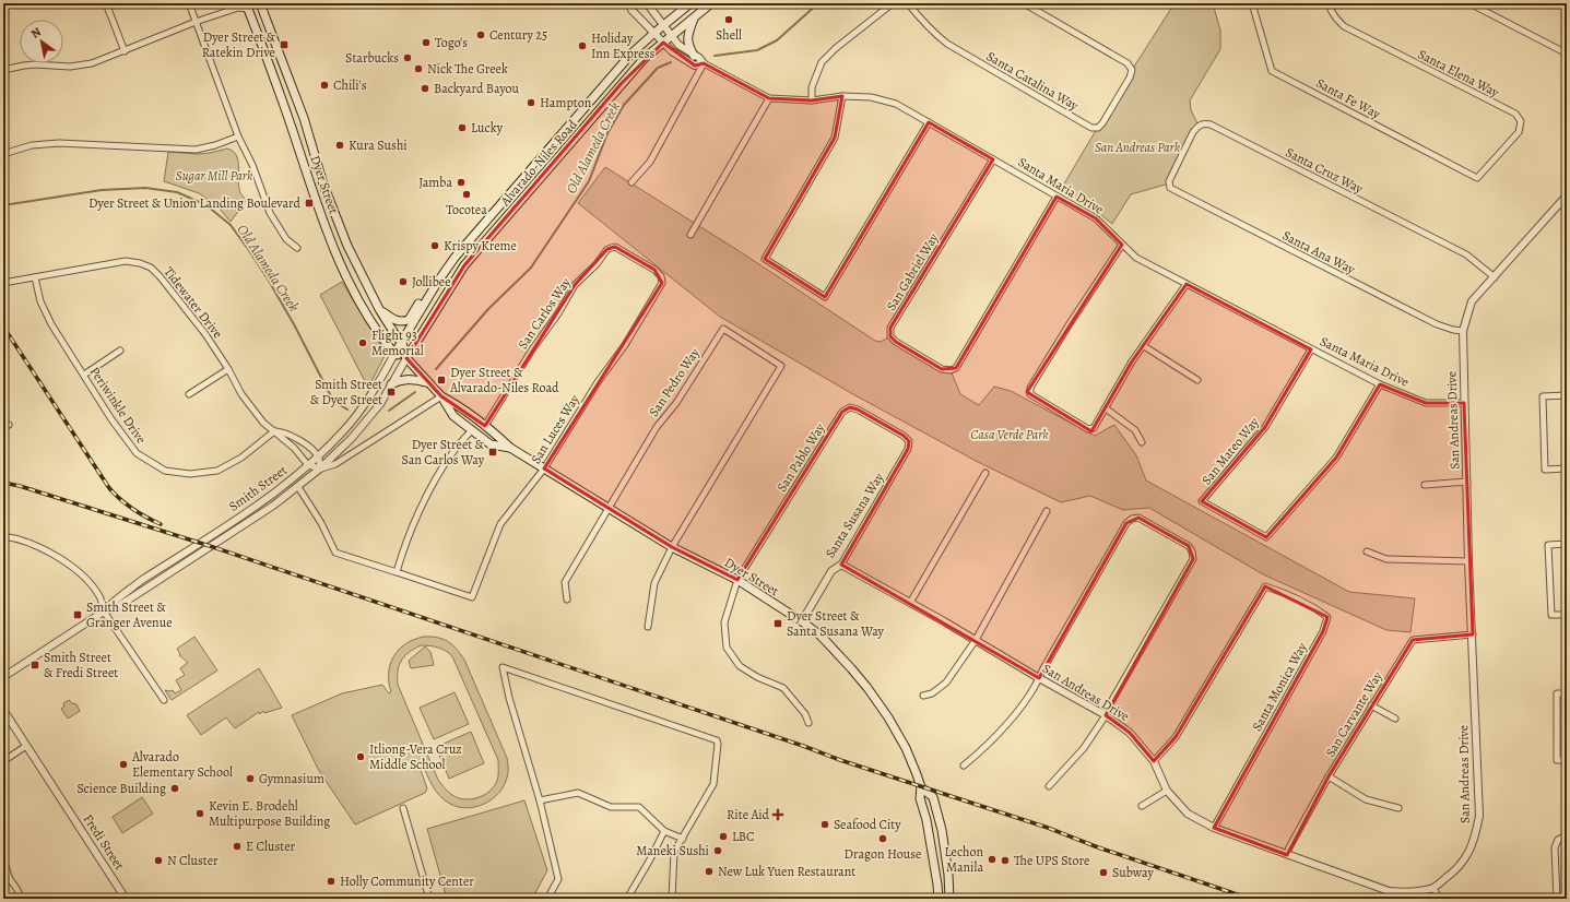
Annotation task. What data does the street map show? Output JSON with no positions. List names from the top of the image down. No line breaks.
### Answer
{"streets":{"main road":["Alvarado-Niles Road","Dyer Street"],"street":["Santa Elena Way","Santa Catalina Way","Santa Fe Way","Santa Cruz Way","Santa Maria Drive","Santa Ana Way","San Gabriel Way","Tidewater Drive","San Carlos Way","San Pedro Way","Periwinkle Drive","San Andreas Drive","San Luces Way","San Mateo Way","San Pablo Way","Smith Street","Santa Susana Way","Santa Monica Way","San Carvante Way","Fredi Street"]},"crossings":[["Santa Elena Way","Santa Fe Way"],["Alvarado-Niles Road","Dyer Street"],["Alvarado-Niles Road","Santa Maria Drive"],["Alvarado-Niles Road","Smith Street"],["Santa Cruz Way","Santa Ana Way"],["Santa Cruz Way","San Andreas Drive"],["Dyer Street","San Carlos Way"],["Dyer Street","San Pedro Way"],["Dyer Street","San Luces Way"],["Dyer Street","San Pablo Way"],["Dyer Street","Smith Street"],["Dyer Street","Santa Susana Way"],["Santa Maria Drive","San Gabriel Way"],["Santa Maria Drive","San Andreas Drive"],["Santa Maria Drive","San Mateo Way"],["Santa Ana Way","San Andreas Drive"],["Tidewater Drive","Periwinkle Drive"],["Tidewater Drive","Smith Street"],["San Carlos Way","San Luces Way"],["San Andreas Drive","Santa Susana Way"],["San Andreas Drive","Santa Monica Way"],["San Andreas Drive","San Carvante Way"],["San Pablo Way","Santa Susana Way"]],"water":["Old Alameda Creek"],"parks":["San Andreas Park","Sugar Mill Park","Casa Verde Park"],"places":{"other":["Shell","Century 25","Togo's","Holiday Inn Express","Starbucks","Nick The Greek","Chili's","Backyard Bayou","Hampton","Lucky","Kura Sushi","Jamba","Tocotea","Krispy Kreme","Jollibee","Flight 93 Memorial","Itliong-Vera Cruz Middle School","Alvarado Elementary School","Gymnasium","Science Building","Kevin E. Brodehl Multipurpose Building","Seafood City","LBC","Dragon House","E Cluster","Maneki Sushi","Lechon Manila","N Cluster","The UPS Store","New Luk Yuen Restaurant","Subway","Holly Community Center"],"transit":["Dyer Street & Ratekin Drive","Dyer Street & Union Landing Boulevard","Dyer Street & Alvarado-Niles Road","Smith Street & Dyer Street","Dyer Street & San Carlos Way","Smith Street & Granger Avenue","Dyer Street & Santa Susana Way","Smith Street & Fredi Street"],"health":["Rite Aid"]},"north":"top left"}
